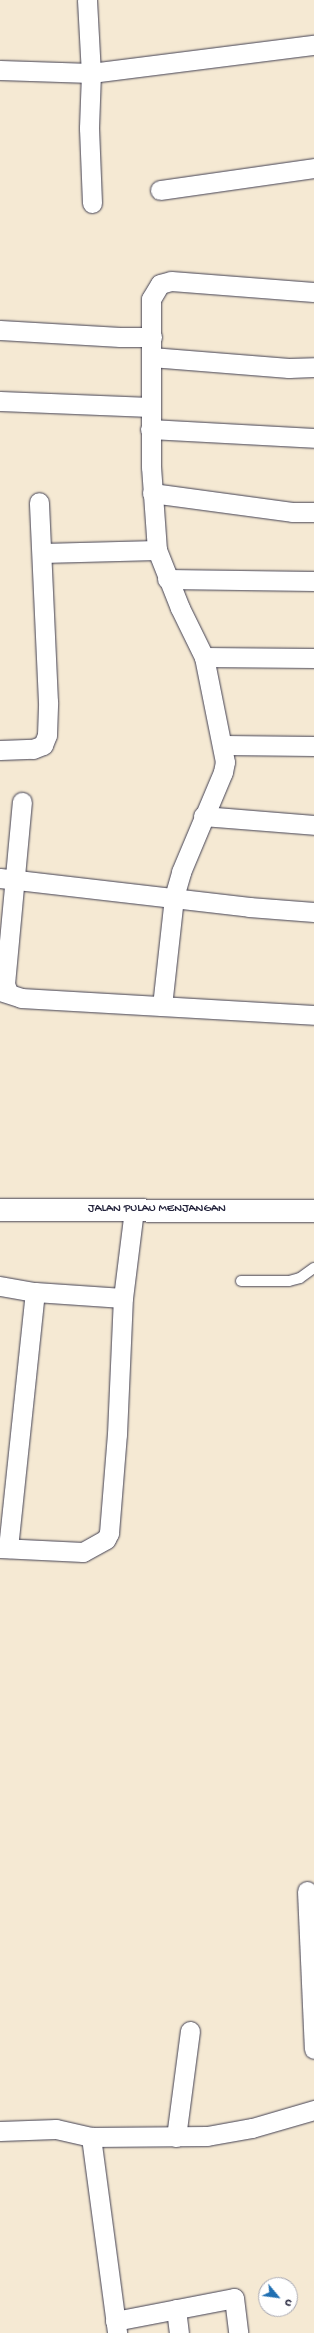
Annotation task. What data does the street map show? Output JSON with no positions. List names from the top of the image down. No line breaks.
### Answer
{"streets":{"street":["JALAN PULAU MENJANGAN"]},"north":"bottom right"}
